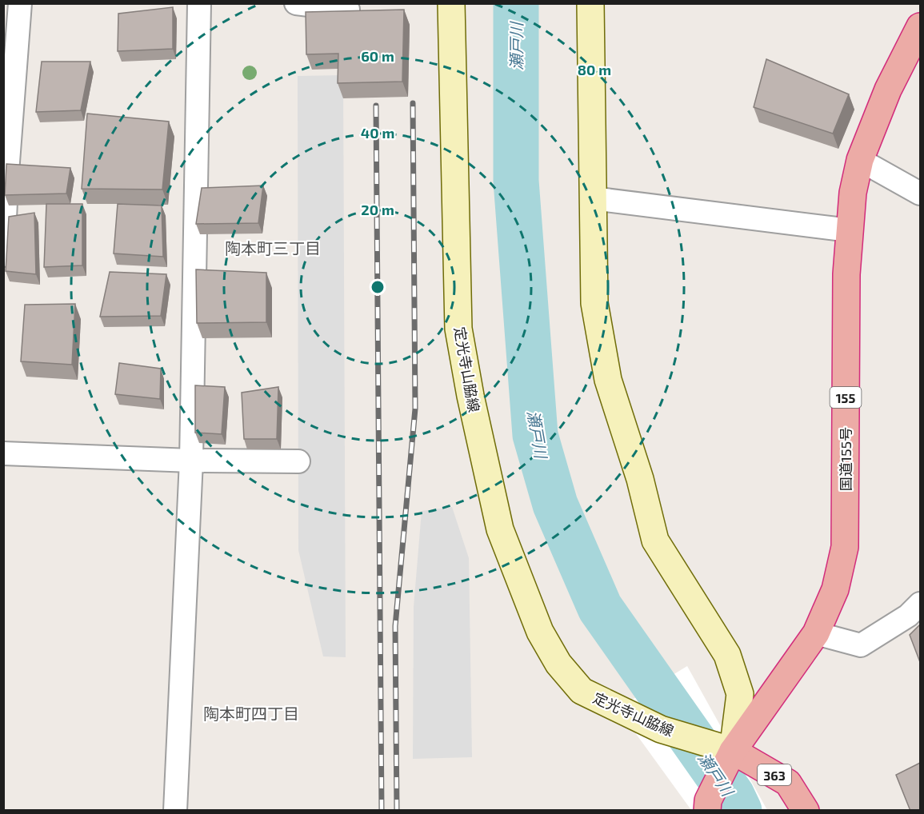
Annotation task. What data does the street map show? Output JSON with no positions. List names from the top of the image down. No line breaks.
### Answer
{"streets":{"highway":["155","国道155号","363"],"main road":["定光寺山脇線"]},"crossings":[["定光寺山脇線","国道155号"],["定光寺山脇線","363"],["国道155号","363"]],"districts":["陶本町三丁目","陶本町四丁目"],"water":["瀬戸川"],"rings":["60 m","80 m","40 m","20 m"]}
